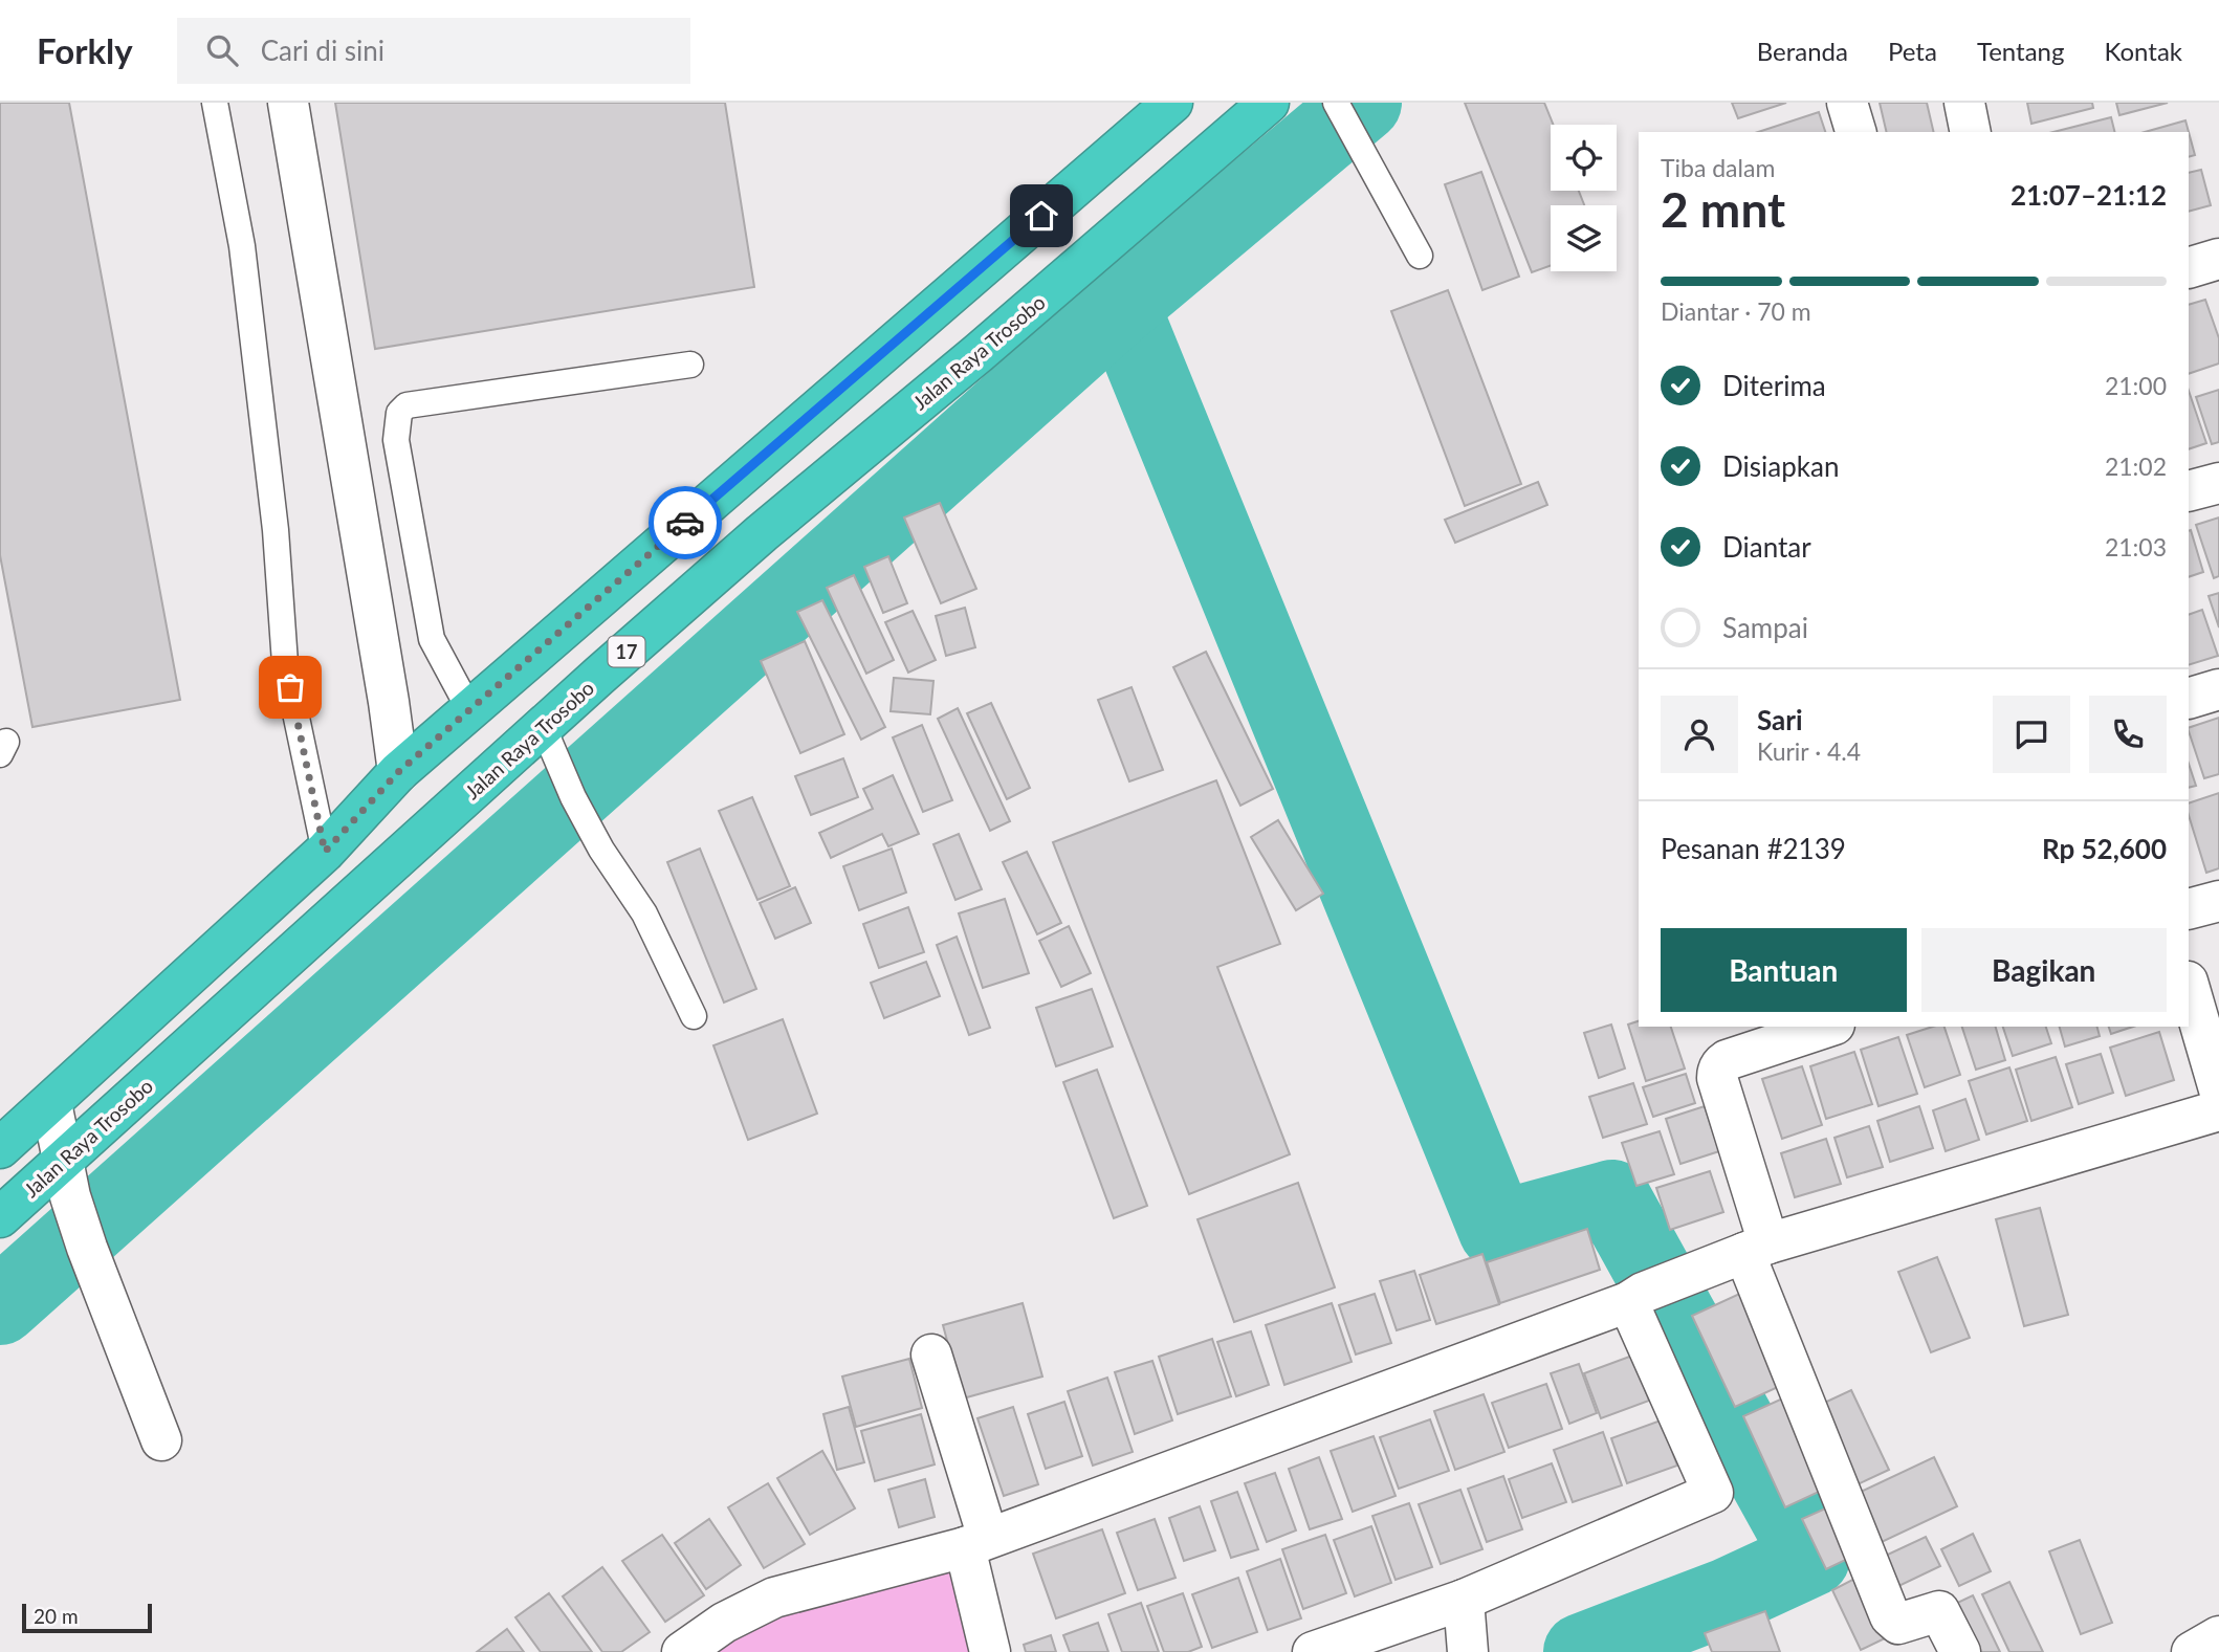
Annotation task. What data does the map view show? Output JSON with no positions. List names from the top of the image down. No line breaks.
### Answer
{"streets":{"highway":["Jalan Raya Trosobo","17"]},"scale_bar":"20 m","page":{"header":"Forkly","search":"Cari di sini","nav":["Beranda","Peta","Tentang","Kontak"],"heading":["2 mnt","Tiba dalam","21:07–21:12"],"panel":["Sari","Kurir · 4.4","Pesanan #2139","Rp 52,600"],"bar":"Diantar · 70 m","list":[["Diterima","21:00"],["Disiapkan","21:02"],["Diantar","21:03"],"Sampai"],"buttons":["Bantuan","Bagikan"],"scale":"20 m"}}
